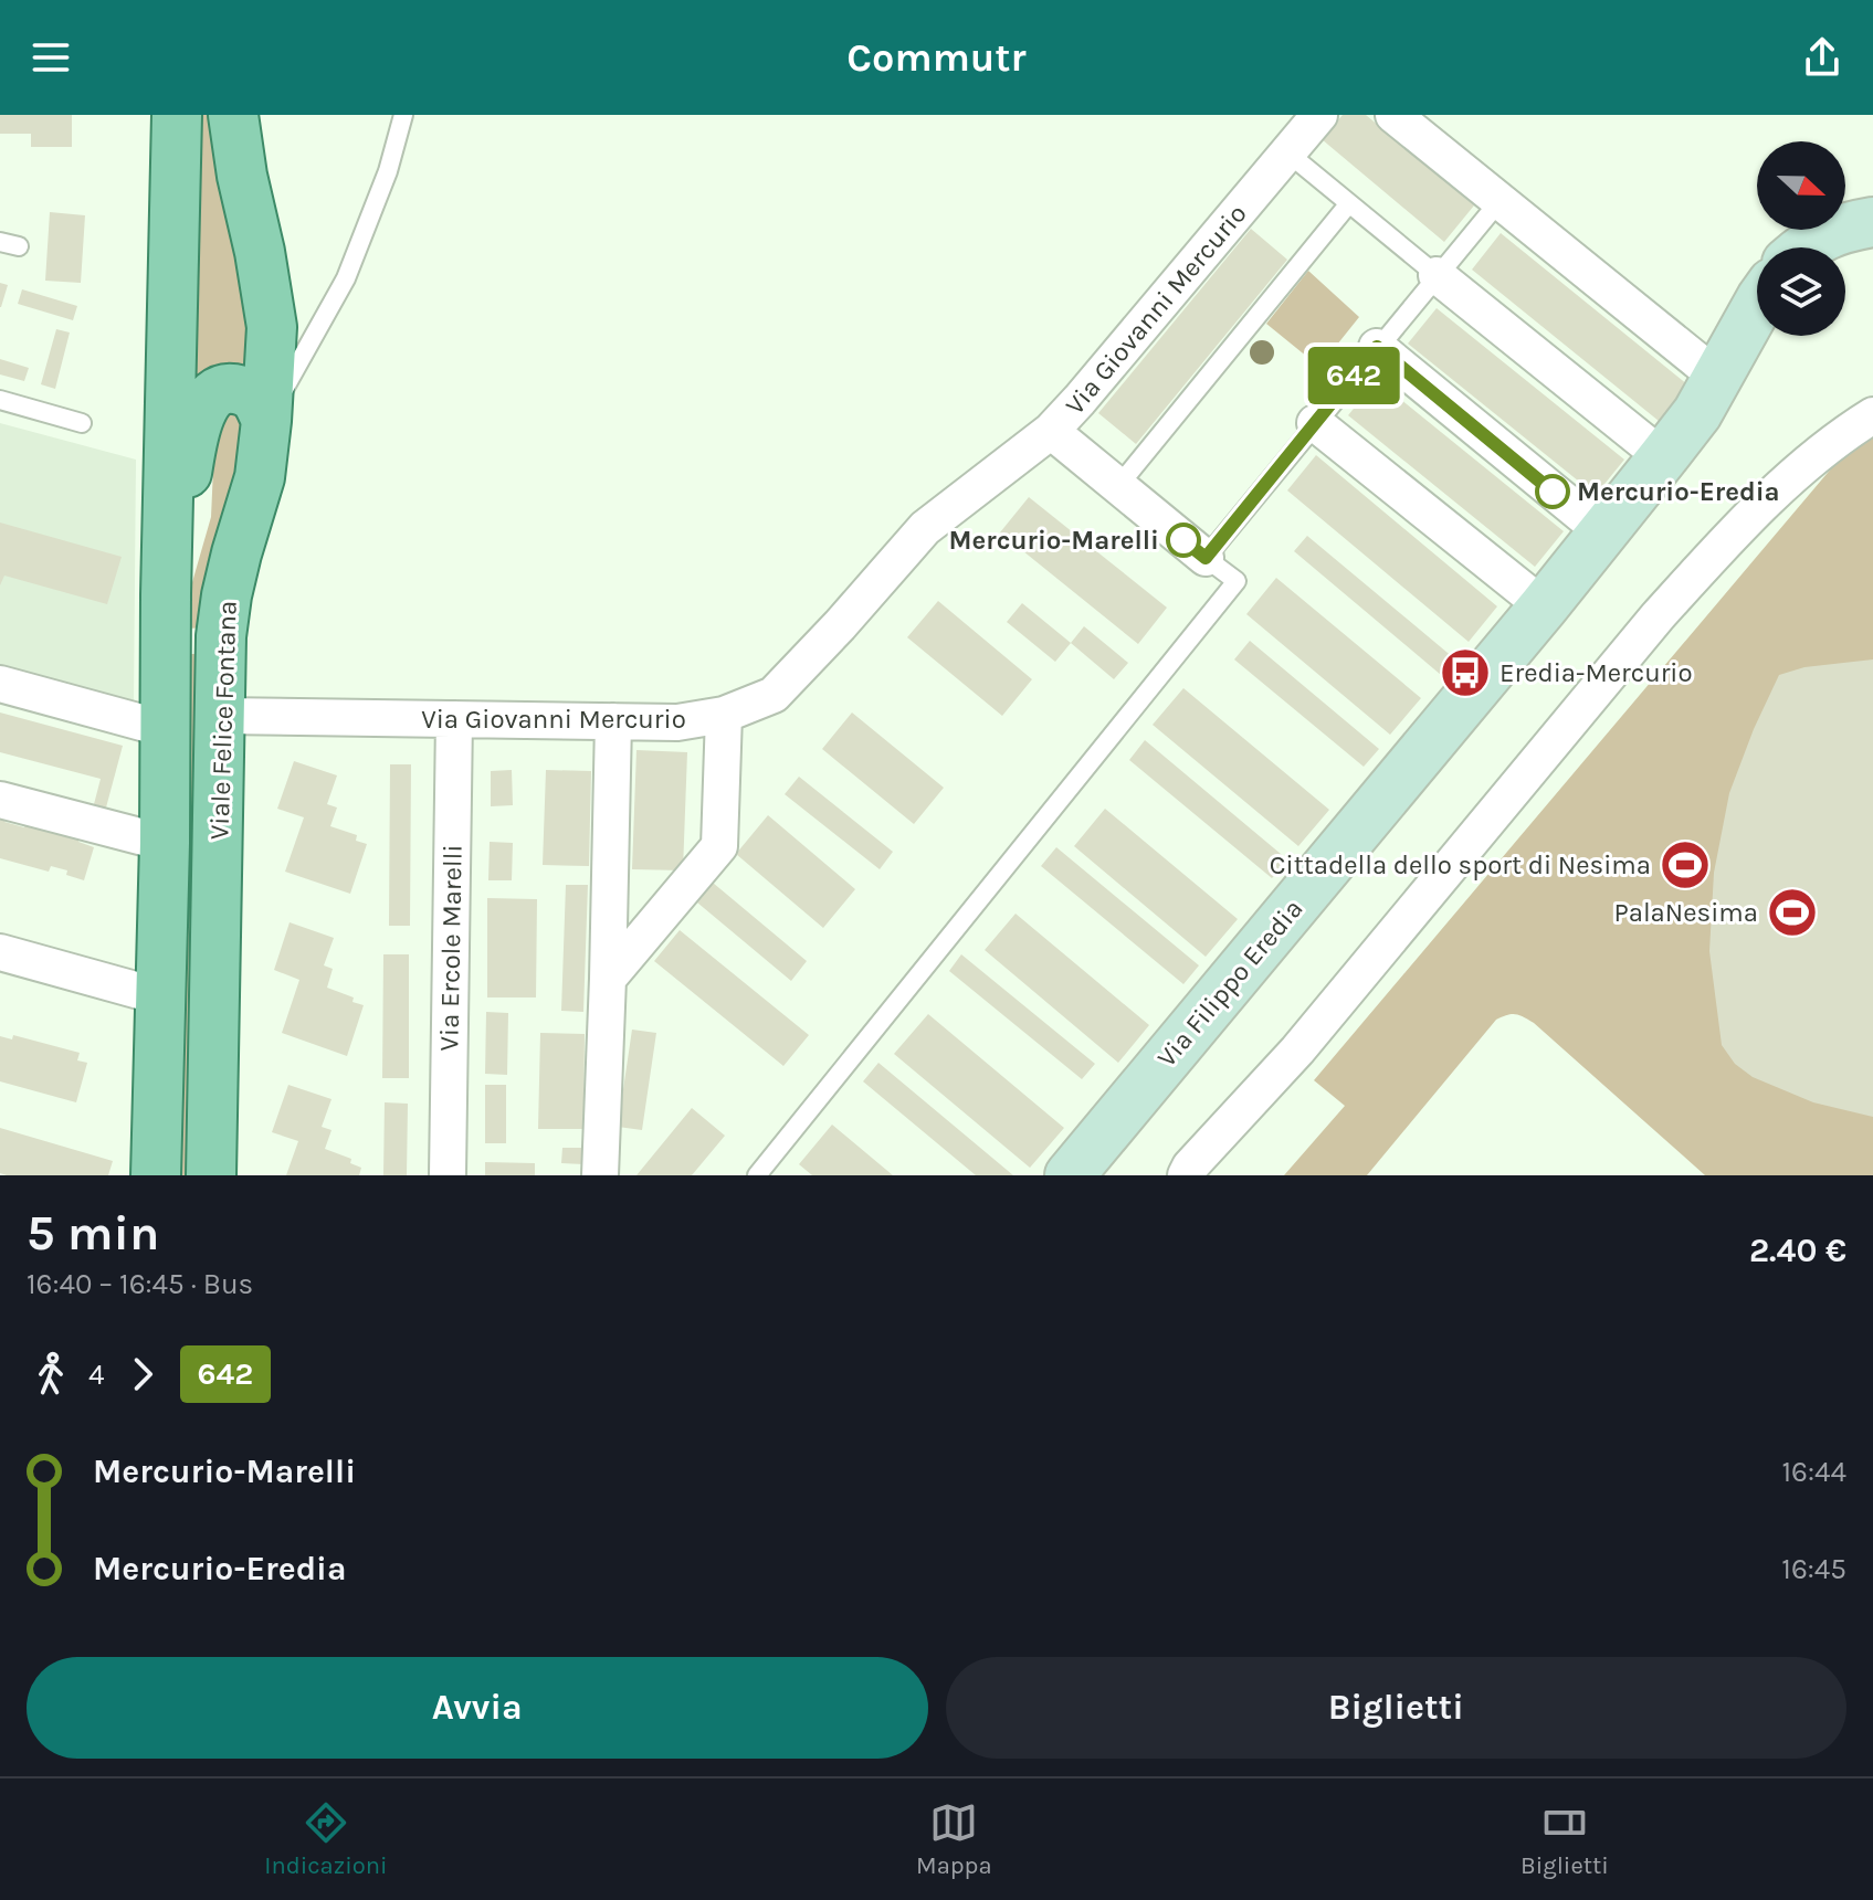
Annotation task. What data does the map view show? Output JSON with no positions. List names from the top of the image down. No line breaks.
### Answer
{"streets":{"main road":["Viale Felice Fontana","Via Filippo Eredia"],"street":["Via Giovanni Mercurio","Via Ercole Marelli"]},"crossings":[["Via Giovanni Mercurio","Viale Felice Fontana"],["Via Giovanni Mercurio","Via Ercole Marelli"]],"places":{"other":["Mercurio-Eredia","Mercurio-Marelli"],"bus stop":["Eredia-Mercurio"],"sports":["Cittadella dello sport di Nesima","PalaNesima"]},"lines":["bus line 642"],"north":"right","page":{"header":"Commutr","on_map":"642","heading":["5 min","16:40 – 16:45 · Bus","2.40 €"],"legs":["4","642"],"list":[{"name":"Mercurio-Marelli","value":"16:44"},{"name":"Mercurio-Eredia","value":"16:45"}],"buttons":["Avvia","Biglietti"],"tabs":["Indicazioni","Mappa","Biglietti"]}}
